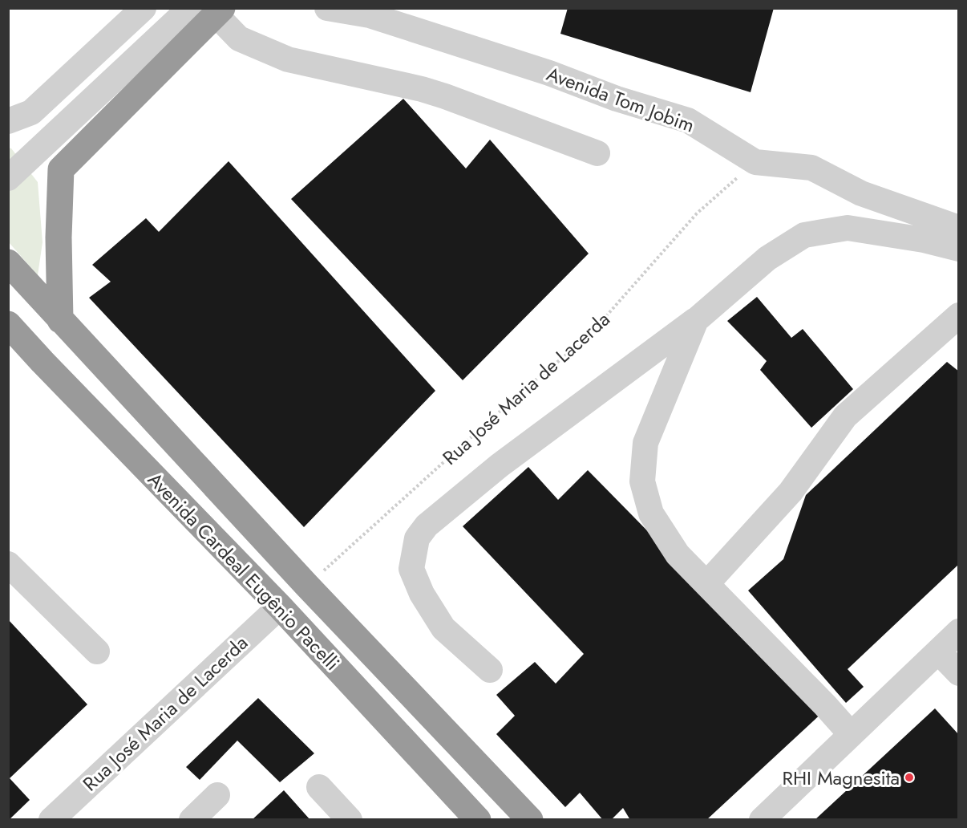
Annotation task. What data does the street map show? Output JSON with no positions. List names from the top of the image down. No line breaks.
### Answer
{"streets":{"highway":["Avenida Cardeal Eugênio Pacelli"],"street":["Avenida Tom Jobim","Rua José Maria de Lacerda"]},"crossings":[["Avenida Tom Jobim","Rua José Maria de Lacerda"],["Rua José Maria de Lacerda","Avenida Cardeal Eugênio Pacelli"]],"places":["RHI Magnesita"]}
